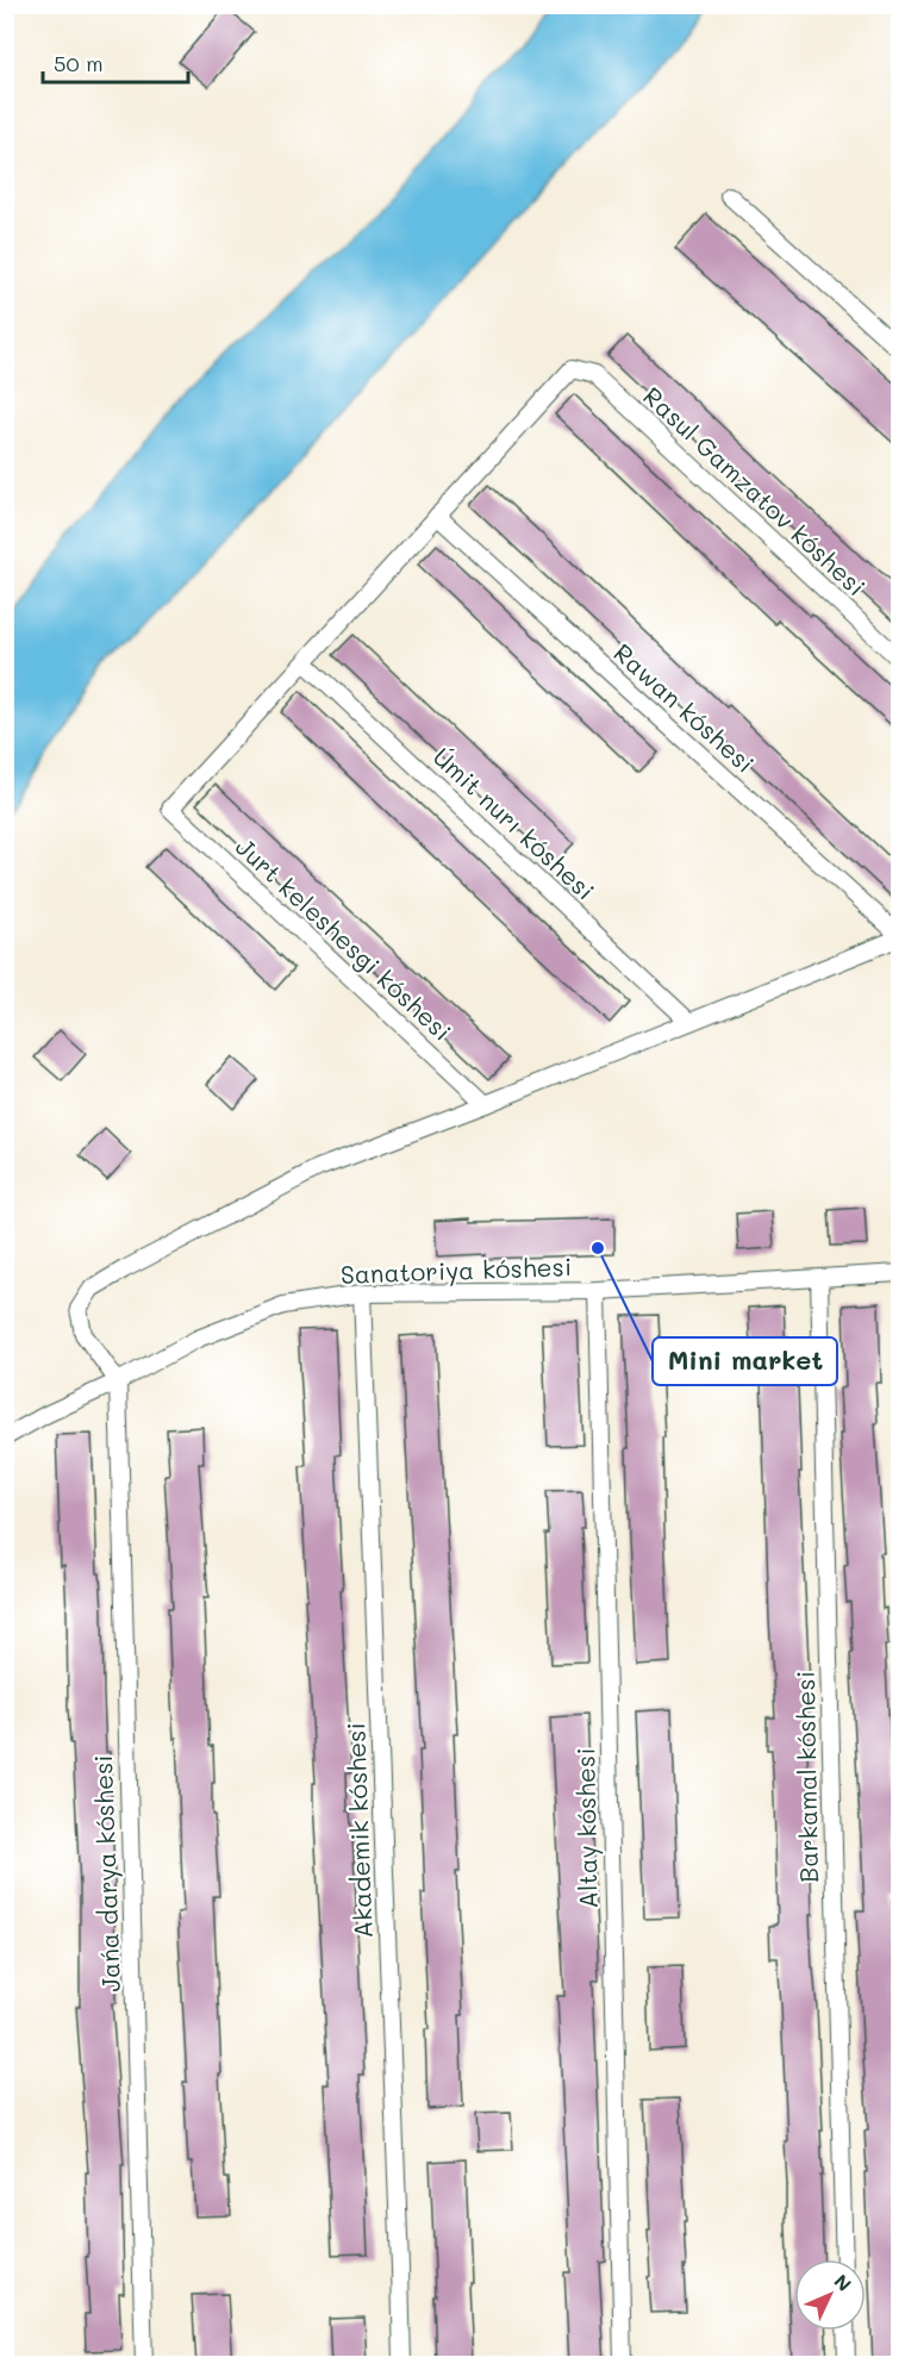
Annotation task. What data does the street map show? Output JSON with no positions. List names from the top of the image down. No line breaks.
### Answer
{"streets":{"street":["Rasul Gamzatov kóshesi","Rawan kóshesi","Úmit nurı kóshesi","Jurt keleshesgi kóshesi","Sanatoriya kóshesi","Barkamal kóshesi","Altay kóshesi","Akademik kóshesi","Jańa darya kóshesi"]},"crossings":[["Rasul Gamzatov kóshesi","Rawan kóshesi"],["Úmit nurı kóshesi","Jurt keleshesgi kóshesi"],["Sanatoriya kóshesi","Barkamal kóshesi"],["Sanatoriya kóshesi","Altay kóshesi"],["Sanatoriya kóshesi","Akademik kóshesi"],["Sanatoriya kóshesi","Jańa darya kóshesi"]],"places":["Mini market"],"scale_bar":"50 m","north":"top right"}
